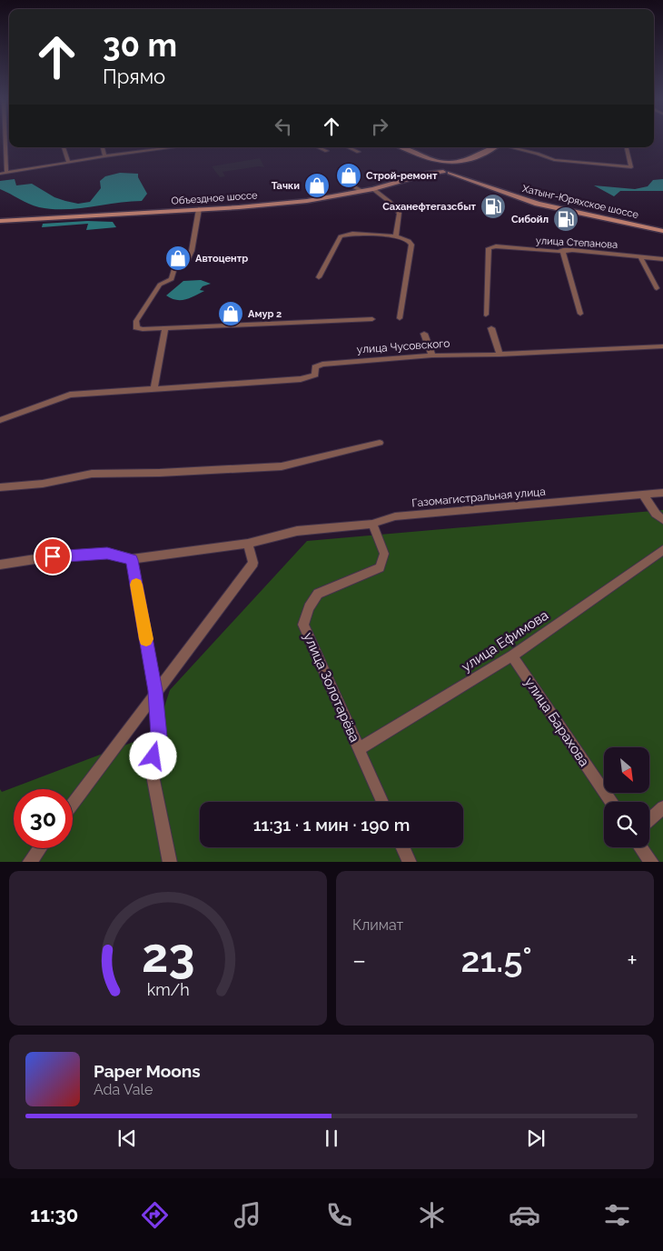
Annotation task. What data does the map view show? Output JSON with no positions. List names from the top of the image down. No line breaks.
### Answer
{"streets":{"main road":["Объездное шоссе","Хатынг-Юряхское шоссе"],"street":["улица Степанова","улица Чусовского","Газомагистральная улица","улица Ефимова","улица Золотарёва","улица Барахова"]},"crossings":[["Объездное шоссе","Хатынг-Юряхское шоссе"],["Газомагистральная улица","улица Золотарёва"],["улица Ефимова","улица Золотарёва"],["улица Ефимова","улица Барахова"]],"places":{"shop":["Строй-ремонт","Тачки","Автоцентр","Амур 2"],"fuel station":["Саханефтегазсбыт","Сибойл"]},"north":"bottom right","page":{"turn":["30 m","Прямо"],"limit":"30","trip":"11:31 · 1 мин · 190 m","tile":"Климат","heat":["−","21.5°","+"],"song":["Paper Moons","Ada Vale"],"tabs":"11:30","gauge":["23","km/h"]}}
